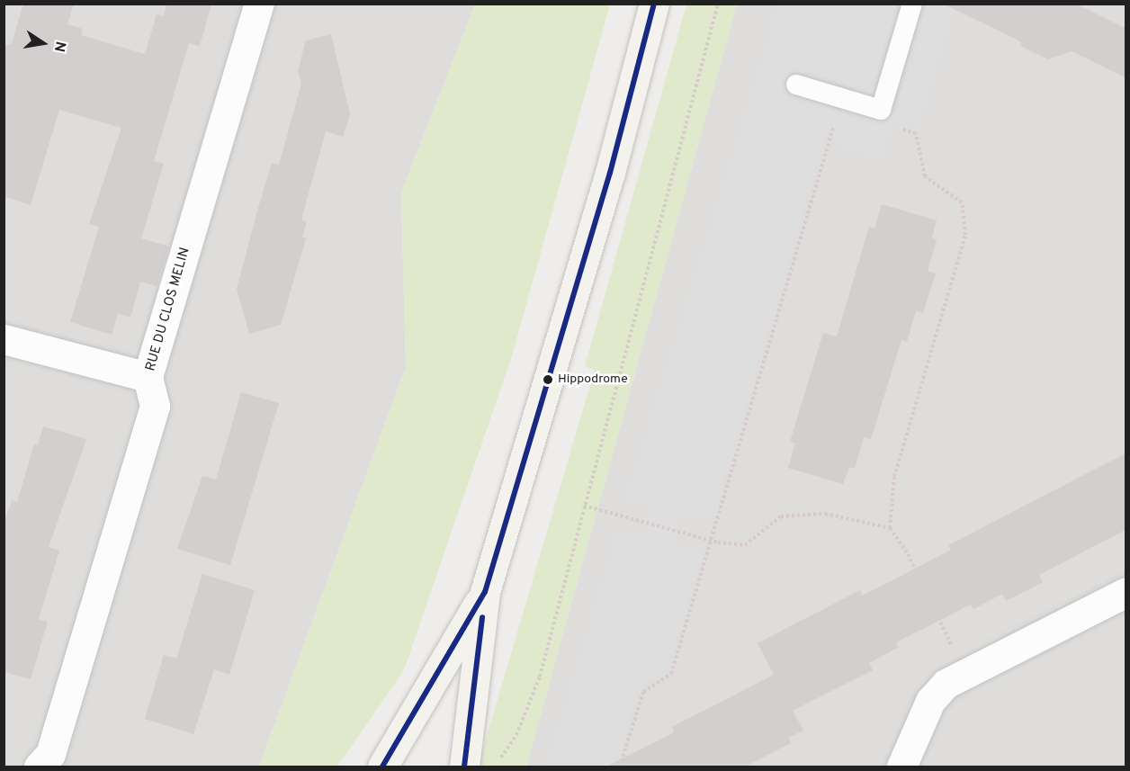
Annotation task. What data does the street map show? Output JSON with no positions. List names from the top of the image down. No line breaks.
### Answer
{"streets":{"street":["RUE DU CLOS MELIN"]},"places":["Hippodrome"],"north":"right"}
